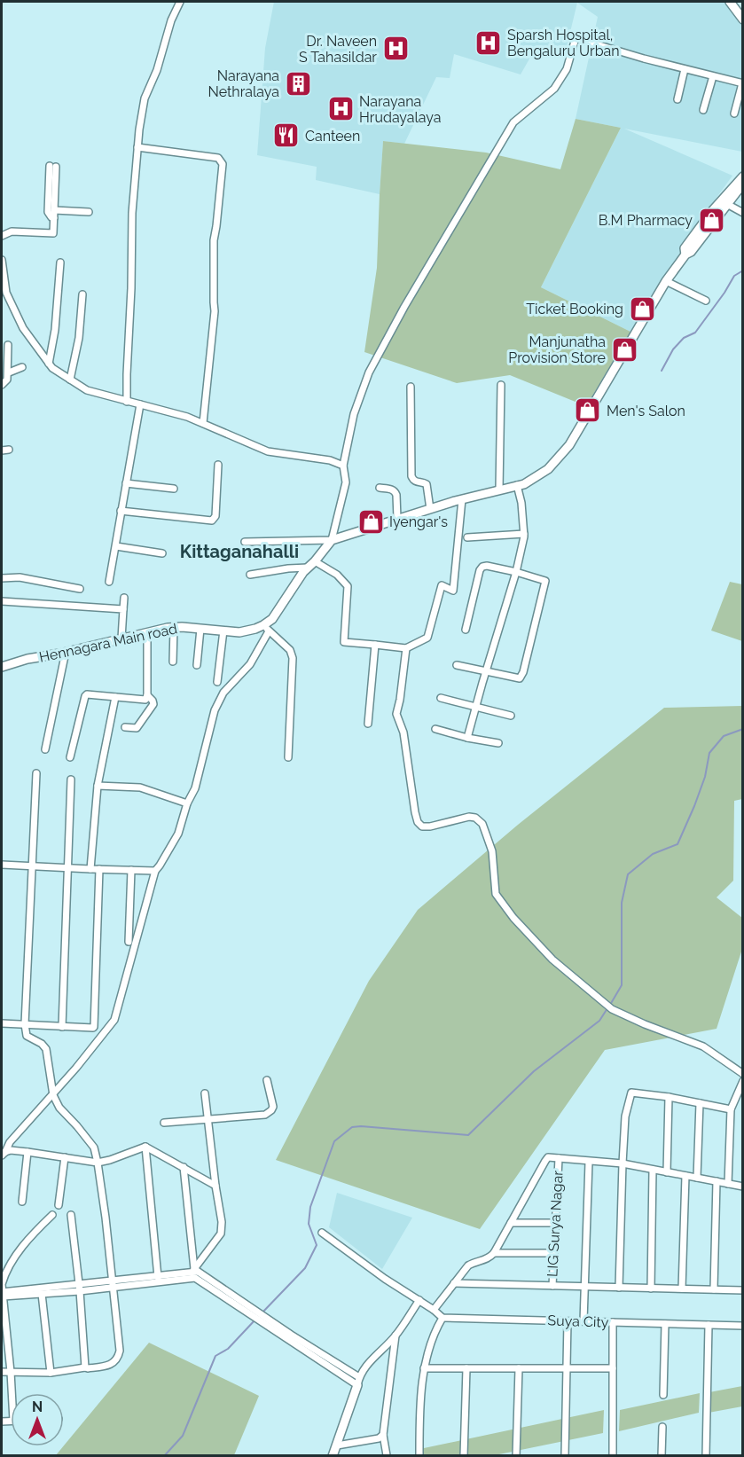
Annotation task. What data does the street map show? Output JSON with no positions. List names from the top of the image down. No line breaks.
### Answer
{"streets":{"street":["Hennagara Main road","LIG Surya Nagar","Suya City"]},"districts":["Kittaganahalli"],"places":{"hospital":["Sparsh Hospital, Bengaluru Urban","Dr. Naveen S Tahasildar","Narayana Hrudayalaya"],"building":["Narayana Nethralaya"],"restaurant":["Canteen"],"shop":["B.M Pharmacy","Ticket Booking","Manjunatha Provision Store","Men's Salon","Iyengar's"]},"north":"top"}
